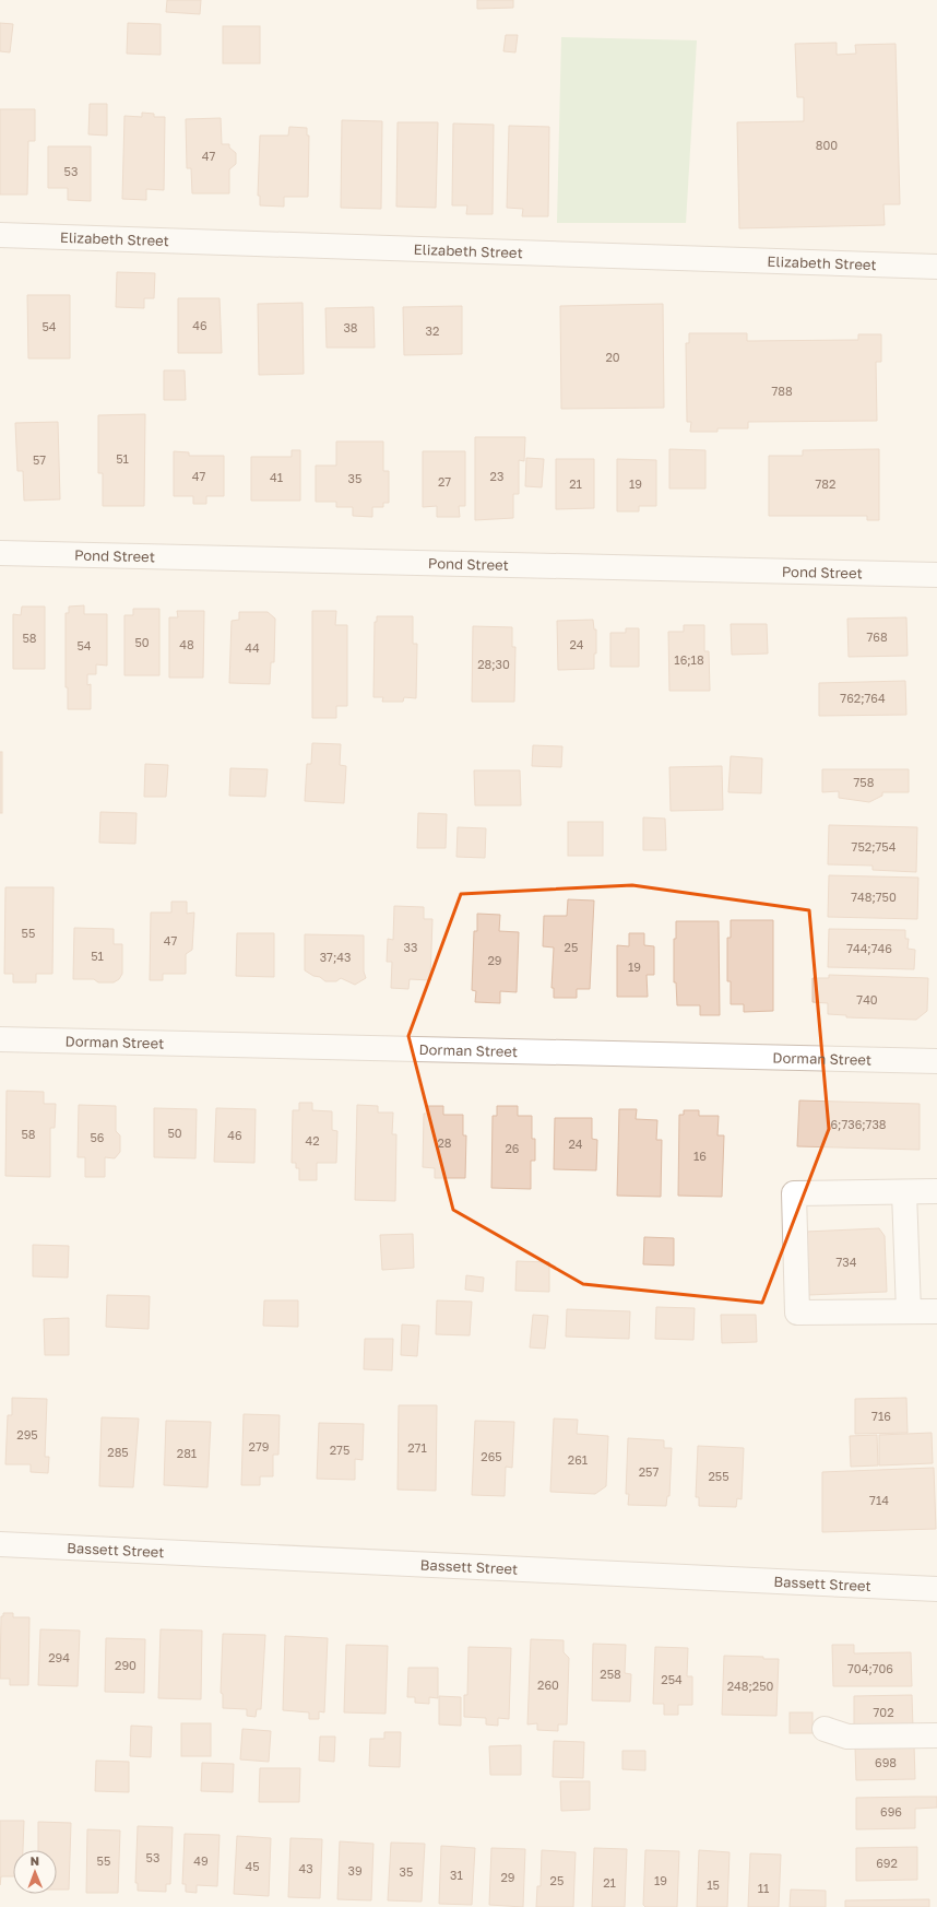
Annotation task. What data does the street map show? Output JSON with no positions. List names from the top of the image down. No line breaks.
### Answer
{"streets":{"street":["Elizabeth Street","Pond Street","Dorman Street","Bassett Street"]},"house_numbers":["800","47","53","46","54","38","32","20","788","51","57","47","23","41","35","27","21","19","782","768","58","50","48","24","54","44","16;18","28;30","762;764","758","752;754","748;750","55","47","33","25","744;746","51","37;43","29","19","740","6;736;738","50","58","46","56","42","28","24","26","16","734","716","295","279","271","275","285","281","265","261","257","255","714","294","290","704;706","258","254","260","248;250","702","698","696","53","55","49","692","45","43","39","35","31","29","25","19","21","15","11"],"north":"top"}
